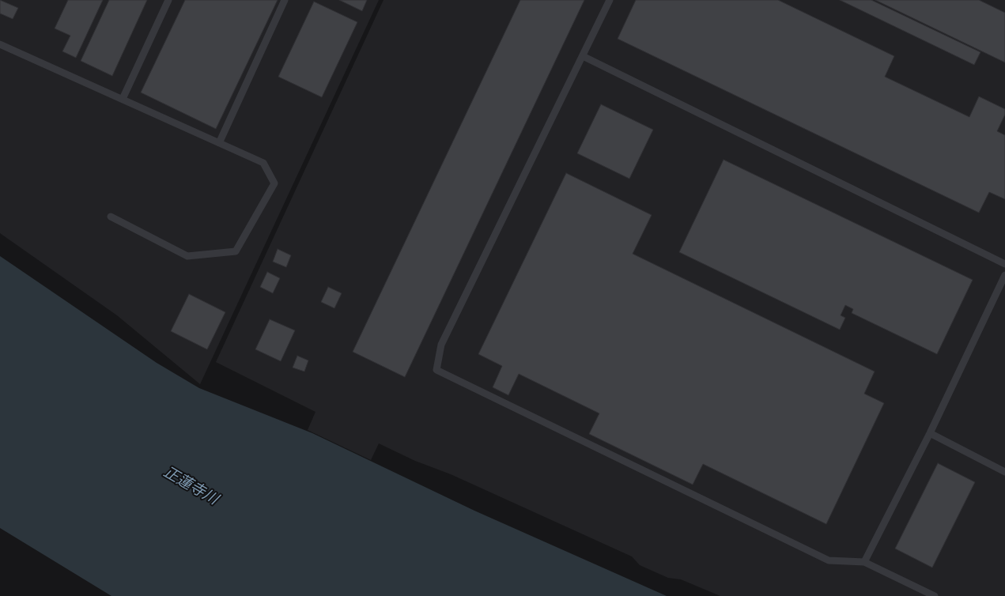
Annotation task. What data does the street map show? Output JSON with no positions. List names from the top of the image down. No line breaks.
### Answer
{"water":["正蓮寺川"]}
